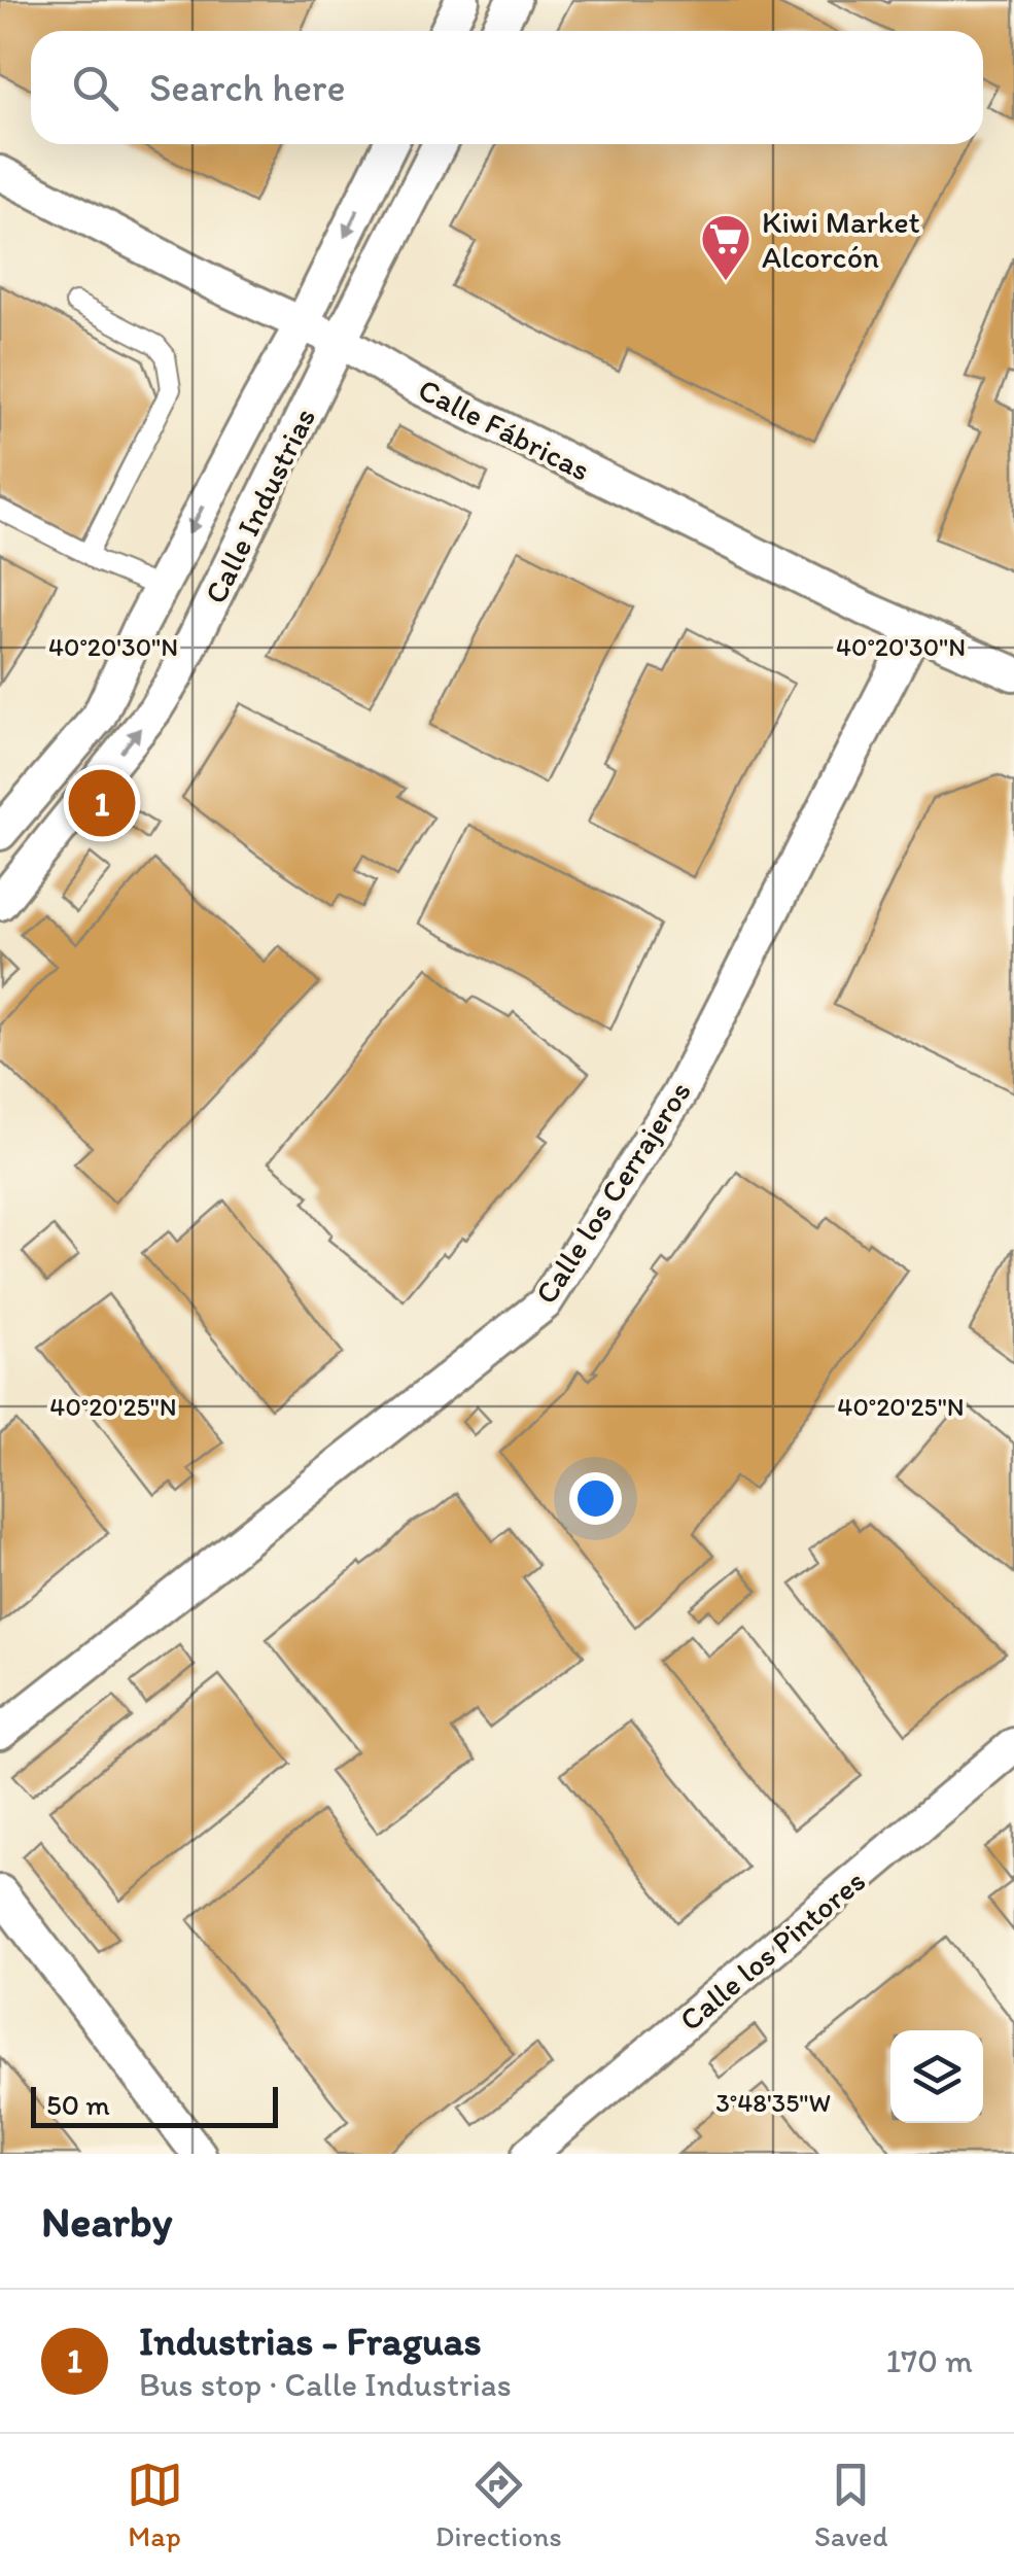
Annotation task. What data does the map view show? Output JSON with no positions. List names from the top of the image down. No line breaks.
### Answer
{"streets":{"street":["Calle Fábricas","Calle Industrias","Calle los Cerrajeros","Calle los Pintores"]},"crossings":[["Calle Fábricas","Calle Industrias"],["Calle Fábricas","Calle los Cerrajeros"]],"places":{"supermarket":["Kiwi Market Alcorcón"]},"scale_bar":"50 m","page":{"search":"Search here","pins":"1","scale":"50 m","heading":"Nearby","list":[{"mark":"1","name":"Industrias - Fraguas","note":"Bus stop · Calle Industrias","value":"170 m"}],"nav":["Map","Directions","Saved"]},"coordinates":["40°20'30\"N","40°20'25\"N","3°48'35\"W"]}
